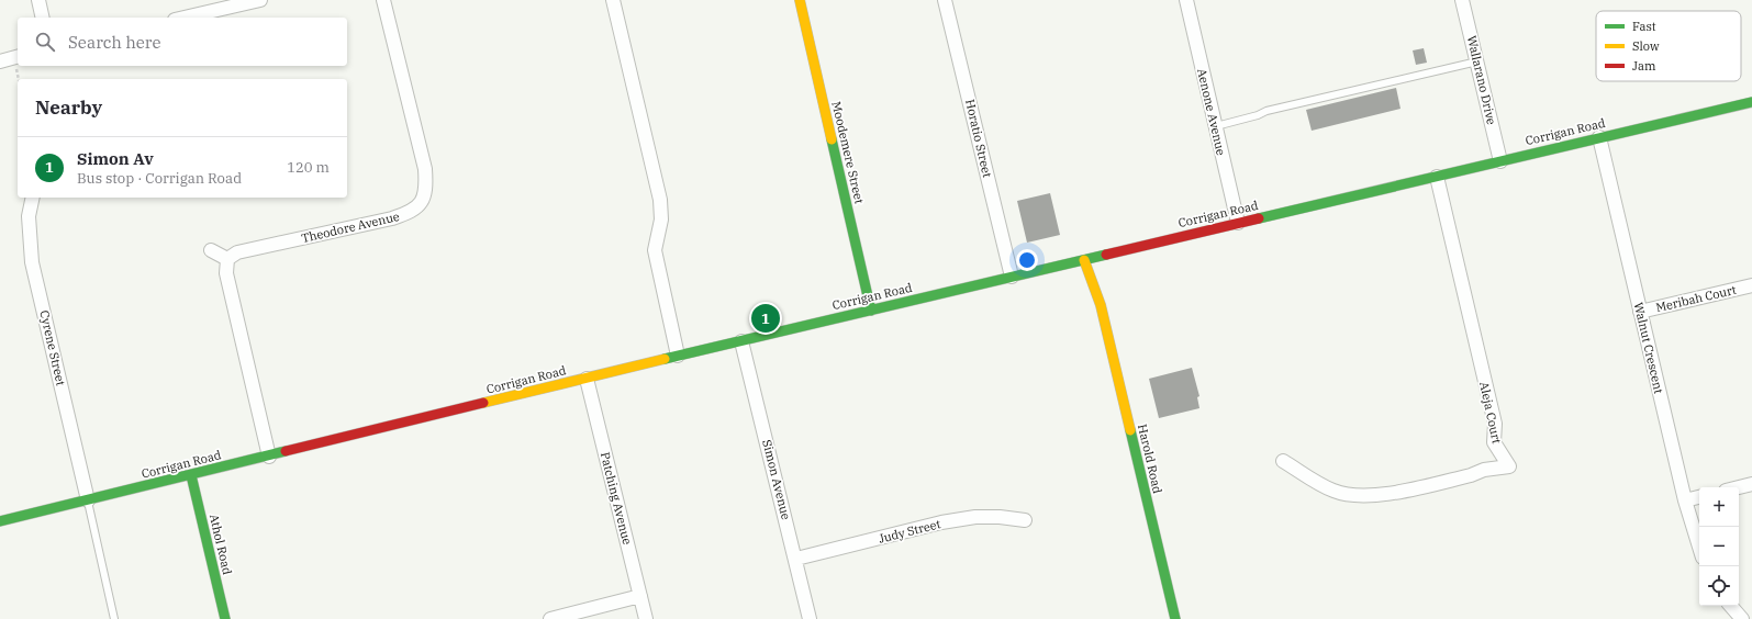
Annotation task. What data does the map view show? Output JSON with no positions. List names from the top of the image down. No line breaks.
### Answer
{"streets":{"main road":["Corrigan Road","Moodemere Street","Harold Road","Athol Road"],"street":["Wallarano Drive","Aenone Avenue","Horatio Street","Theodore Avenue","Meribah Court","Cyrene Street","Walnut Crescent","Aleja Court","Simon Avenue","Patching Avenue","Judy Street"]},"crossings":[["Wallarano Drive","Corrigan Road"],["Aenone Avenue","Corrigan Road"],["Corrigan Road","Horatio Street"],["Corrigan Road","Moodemere Street"],["Corrigan Road","Cyrene Street"],["Corrigan Road","Walnut Crescent"],["Corrigan Road","Aleja Court"],["Corrigan Road","Harold Road"],["Corrigan Road","Simon Avenue"],["Corrigan Road","Patching Avenue"],["Corrigan Road","Athol Road"],["Meribah Court","Walnut Crescent"],["Simon Avenue","Judy Street"]],"legend":["Fast","Slow","Jam"],"page":{"search":"Search here","heading":"Nearby","list":[{"mark":"1","name":"Simon Av","note":"Bus stop · Corrigan Road","value":"120 m"}],"pins":"1","map_buttons":["+","−"]}}
